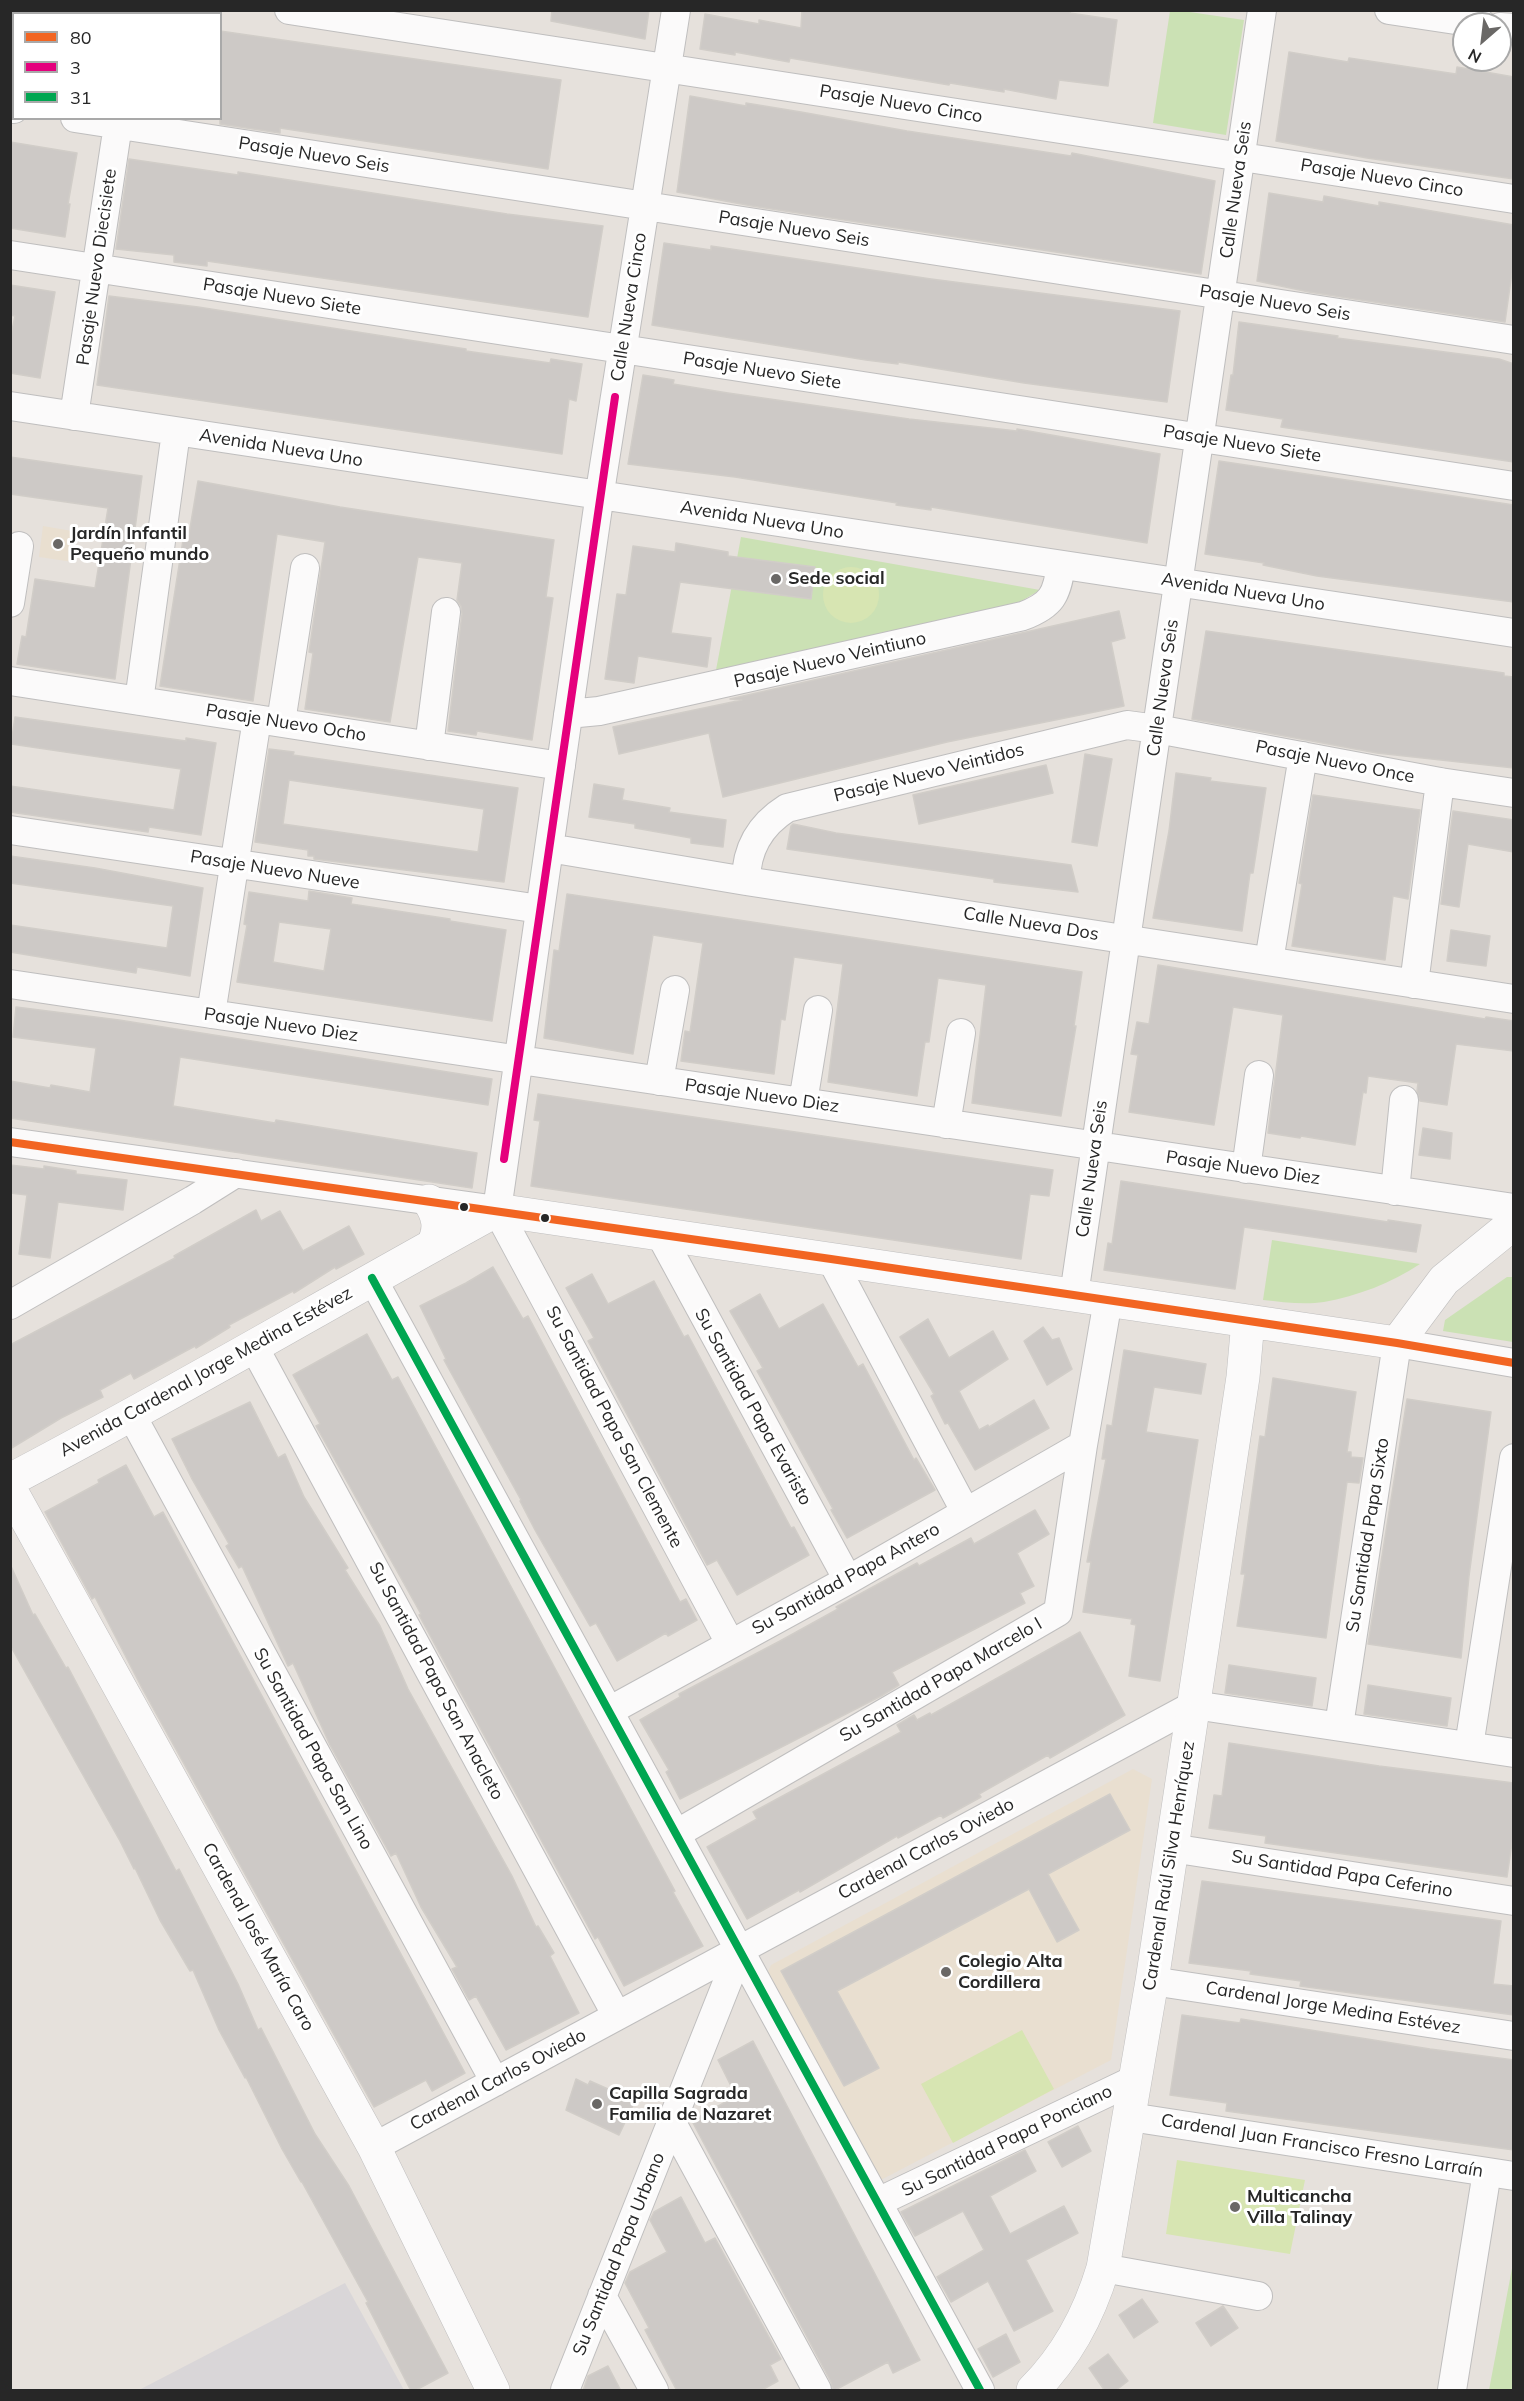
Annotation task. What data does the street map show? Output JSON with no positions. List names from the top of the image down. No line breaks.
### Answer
{"streets":{"street":["Pasaje Nuevo Cinco","Pasaje Nuevo Seis","Calle Nueva Seis","Pasaje Nuevo Diecisiete","Pasaje Nuevo Siete","Calle Nueva Cinco","Avenida Nueva Uno","Pasaje Nuevo Veintiuno","Pasaje Nuevo Ocho","Pasaje Nuevo Once","Pasaje Nuevo Veintidos","Pasaje Nuevo Nueve","Calle Nueva Dos","Pasaje Nuevo Diez","Avenida Cardenal Jorge Medina Estévez","Su Santidad Papa Evaristo","Su Santidad Papa San Clemente","Su Santidad Papa Sixto","Su Santidad Papa Antero","Su Santidad Papa Marcelo I","Su Santidad Papa San Anacleto","Su Santidad Papa San Lino","Cardenal Carlos Oviedo","Cardenal Raúl Silva Henríquez","Su Santidad Papa Ceferino","Cardenal José María Caro","Cardenal Jorge Medina Estévez","Su Santidad Papa Ponciano","Cardenal Juan Francisco Fresno Larraín","Su Santidad Papa Urbano"]},"crossings":[["Pasaje Nuevo Cinco","Calle Nueva Seis"],["Pasaje Nuevo Cinco","Calle Nueva Cinco"],["Pasaje Nuevo Seis","Calle Nueva Seis"],["Pasaje Nuevo Seis","Pasaje Nuevo Diecisiete"],["Pasaje Nuevo Seis","Calle Nueva Cinco"],["Calle Nueva Seis","Pasaje Nuevo Siete"],["Calle Nueva Seis","Avenida Nueva Uno"],["Calle Nueva Seis","Pasaje Nuevo Once"],["Calle Nueva Seis","Pasaje Nuevo Veintidos"],["Calle Nueva Seis","Calle Nueva Dos"],["Calle Nueva Seis","Pasaje Nuevo Diez"],["Pasaje Nuevo Diecisiete","Pasaje Nuevo Siete"],["Pasaje Nuevo Diecisiete","Avenida Nueva Uno"],["Pasaje Nuevo Siete","Calle Nueva Cinco"],["Calle Nueva Cinco","Avenida Nueva Uno"],["Calle Nueva Cinco","Pasaje Nuevo Veintiuno"],["Calle Nueva Cinco","Pasaje Nuevo Ocho"],["Calle Nueva Cinco","Pasaje Nuevo Nueve"],["Calle Nueva Cinco","Calle Nueva Dos"],["Calle Nueva Cinco","Pasaje Nuevo Diez"],["Calle Nueva Cinco","Avenida Cardenal Jorge Medina Estévez"],["Calle Nueva Cinco","Su Santidad Papa San Clemente"],["Avenida Nueva Uno","Pasaje Nuevo Veintiuno"],["Pasaje Nuevo Once","Pasaje Nuevo Veintidos"],["Pasaje Nuevo Veintidos","Calle Nueva Dos"],["Avenida Cardenal Jorge Medina Estévez","Su Santidad Papa San Clemente"],["Avenida Cardenal Jorge Medina Estévez","Su Santidad Papa San Anacleto"],["Avenida Cardenal Jorge Medina Estévez","Su Santidad Papa San Lino"],["Su Santidad Papa Evaristo","Su Santidad Papa Antero"],["Su Santidad Papa San Clemente","Su Santidad Papa Antero"],["Su Santidad Papa Antero","Su Santidad Papa Marcelo I"],["Su Santidad Papa San Anacleto","Cardenal Carlos Oviedo"],["Su Santidad Papa San Lino","Cardenal Carlos Oviedo"],["Cardenal Carlos Oviedo","Cardenal Raúl Silva Henríquez"],["Cardenal Carlos Oviedo","Cardenal José María Caro"],["Cardenal Carlos Oviedo","Su Santidad Papa Urbano"],["Cardenal Raúl Silva Henríquez","Su Santidad Papa Ceferino"],["Cardenal Raúl Silva Henríquez","Cardenal Jorge Medina Estévez"],["Cardenal Raúl Silva Henríquez","Su Santidad Papa Ponciano"],["Cardenal Raúl Silva Henríquez","Cardenal Juan Francisco Fresno Larraín"]],"places":["Jardín Infantil Pequeño mundo","Sede social","Colegio Alta Cordillera","Capilla Sagrada Familia de Nazaret","Multicancha Villa Talinay"],"lines":["transit line 3","transit line 80","transit line 31"],"legend":["80","3","31"],"north":"bottom left"}
